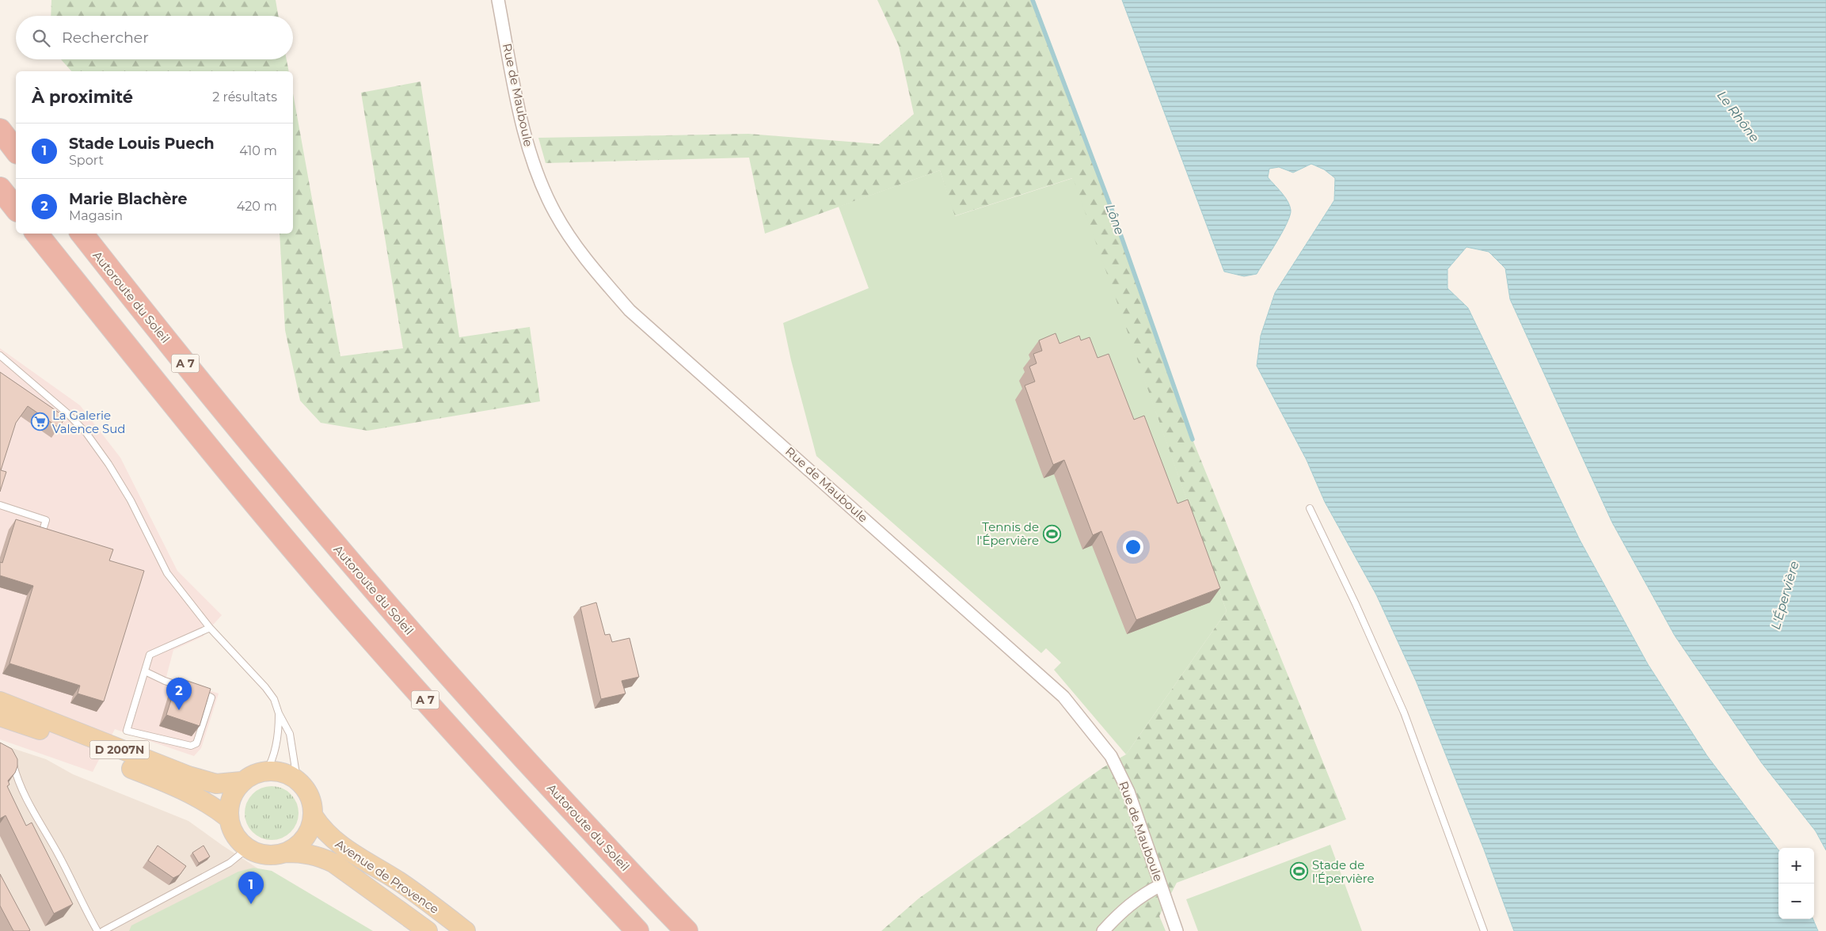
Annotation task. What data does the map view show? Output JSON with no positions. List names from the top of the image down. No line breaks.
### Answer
{"streets":{"highway":["Autoroute du Soleil","A 7"],"main road":["D 2007N","Avenue de Provence"],"street":["Rue de Mauboule"]},"crossings":[["D 2007N","Avenue de Provence"]],"water":["Le Rhône","Lône","L'Épervière"],"places":{"supermarket":["La Galerie Valence Sud"],"sports":["Tennis de l'Épervière","Stade de l'Épervière"]},"page":{"search":"Rechercher","heading":["À proximité","2 résultats"],"list":[{"mark":"1","name":"Stade Louis Puech","note":"Sport","value":"410 m"},{"mark":"2","name":"Marie Blachère","note":"Magasin","value":"420 m"}],"pins":["2","1"],"map_buttons":["+","−"]}}
